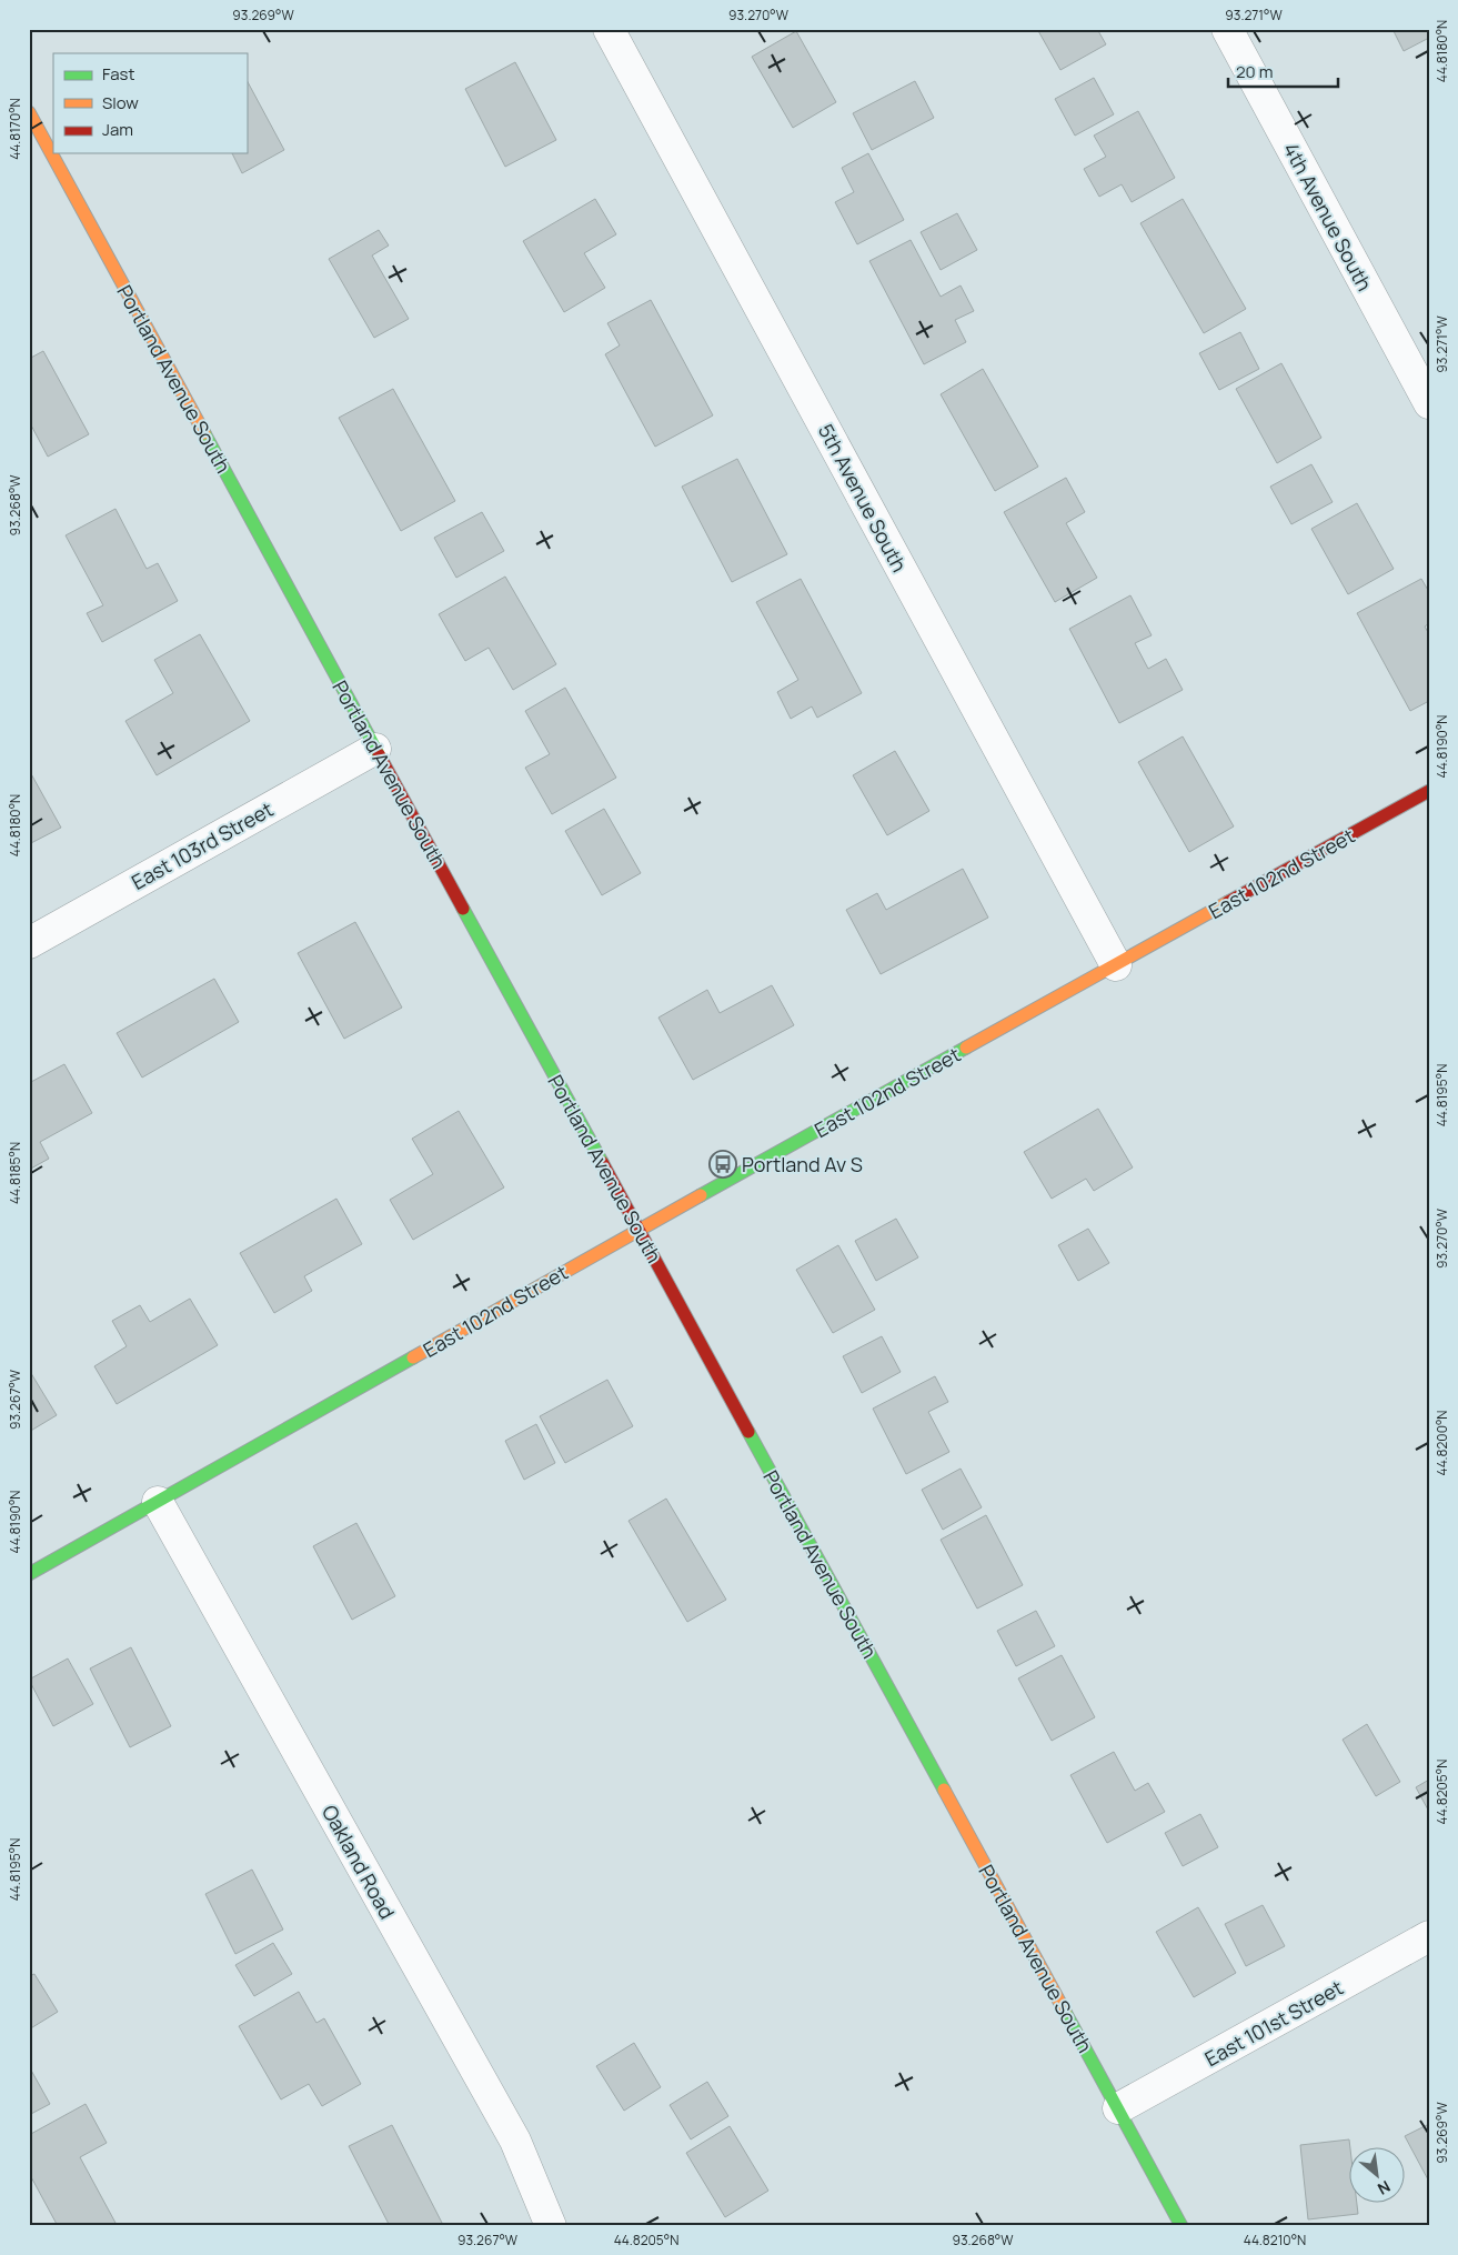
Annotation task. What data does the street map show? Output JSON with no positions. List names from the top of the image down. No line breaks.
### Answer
{"streets":{"street":["4th Avenue South","Portland Avenue South","5th Avenue South","East 103rd Street","East 102nd Street","Oakland Road","East 101st Street"]},"crossings":[["Portland Avenue South","East 103rd Street"],["Portland Avenue South","East 102nd Street"],["Portland Avenue South","East 101st Street"],["5th Avenue South","East 102nd Street"],["East 102nd Street","Oakland Road"]],"places":{"bus stop":["Portland Av S"]},"legend":["Fast","Slow","Jam"],"scale_bar":"20 m","north":"bottom right","coordinates":["93.269°W","93.270°W","93.271°W","44.8180°N","44.8170°N","93.268°W","44.8190°N","44.8195°N","44.8185°N","93.267°W","44.8200°N","44.8205°N","44.8210°N"]}
